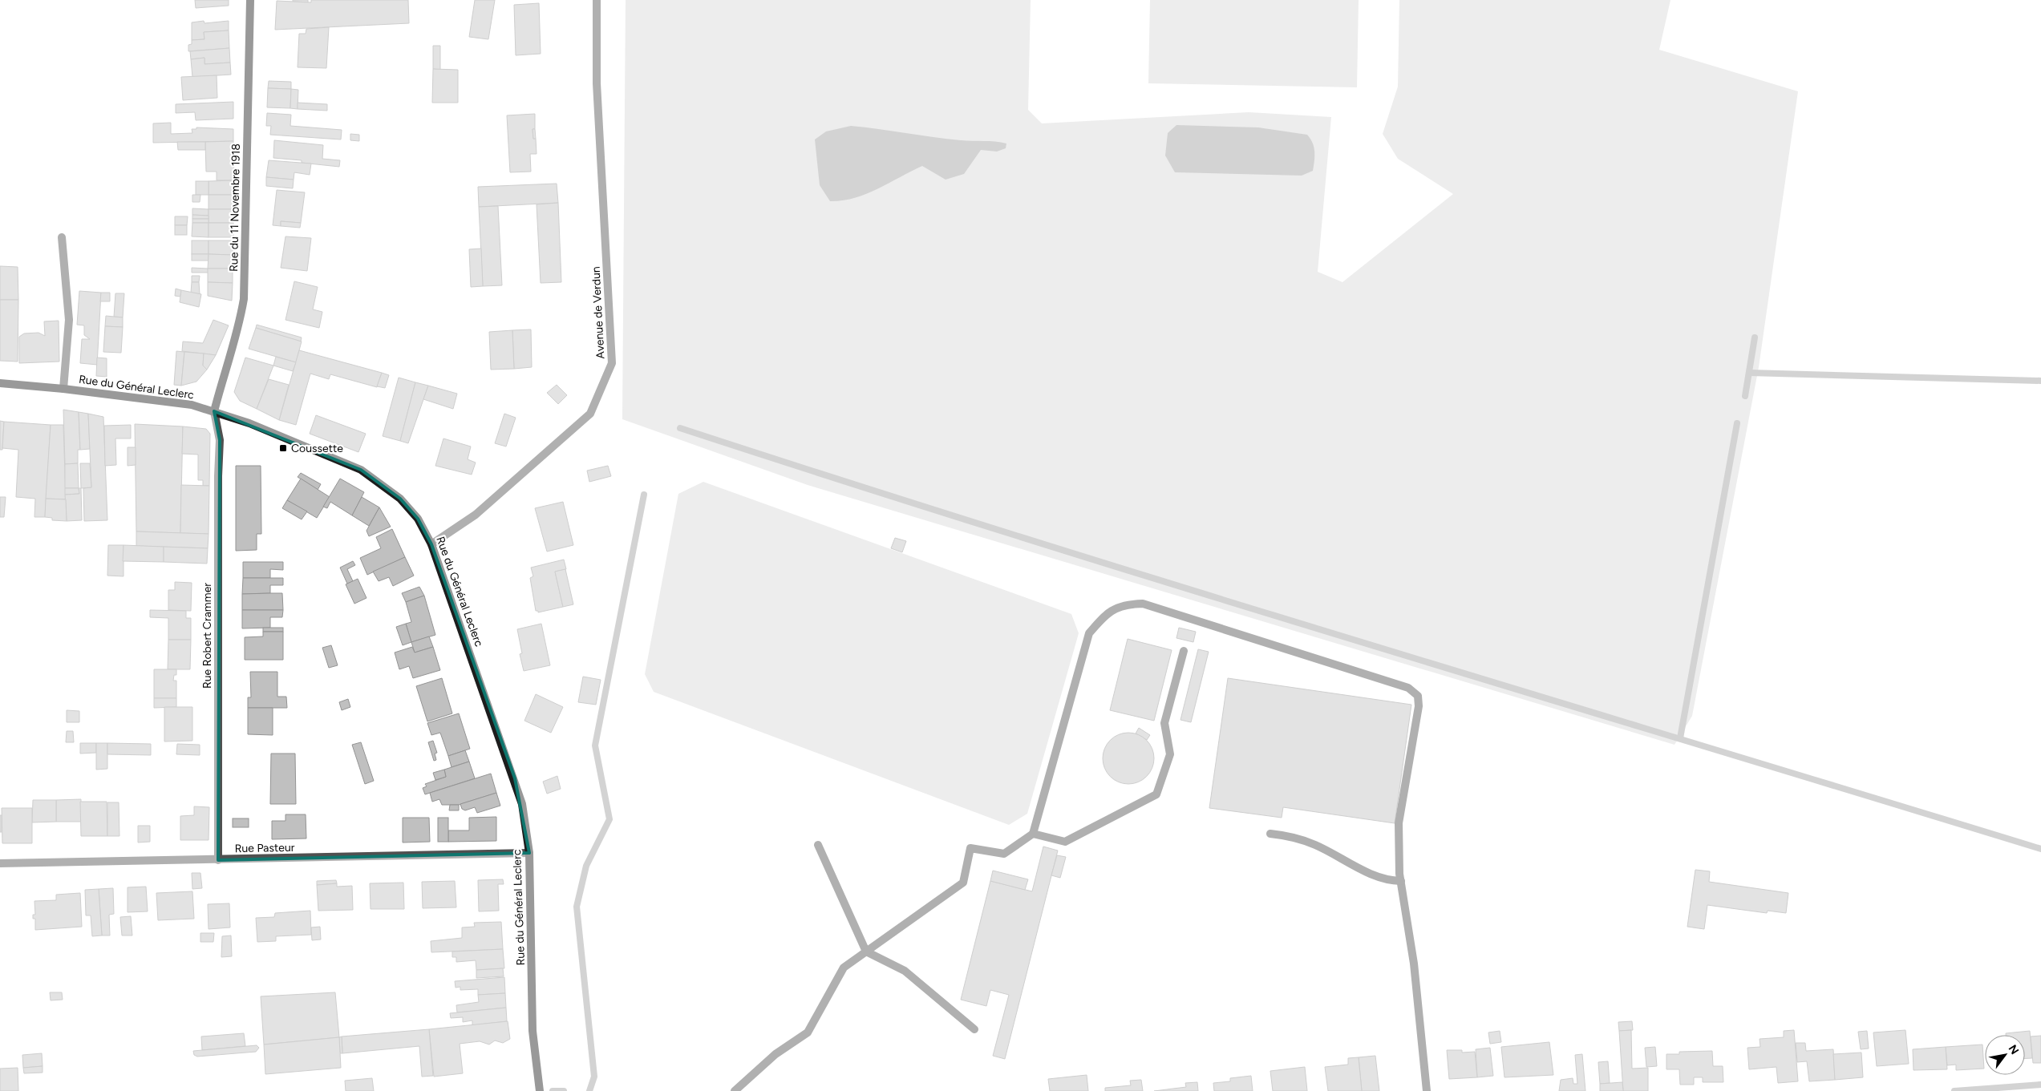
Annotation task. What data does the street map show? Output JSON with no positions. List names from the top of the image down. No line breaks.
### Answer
{"streets":{"street":["Rue du 11 Novembre 1918","Avenue de Verdun","Rue du Général Leclerc","Rue Robert Crammer","Rue Pasteur"]},"crossings":[["Rue du 11 Novembre 1918","Rue du Général Leclerc"],["Rue du 11 Novembre 1918","Rue Robert Crammer"],["Avenue de Verdun","Rue du Général Leclerc"],["Rue du Général Leclerc","Rue Robert Crammer"],["Rue du Général Leclerc","Rue Pasteur"],["Rue Robert Crammer","Rue Pasteur"]],"places":{"transit":["Coussette"]},"north":"top right"}
